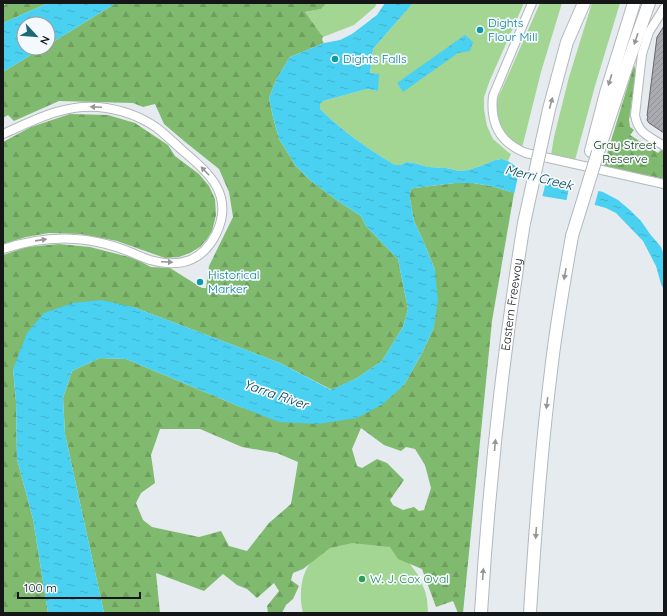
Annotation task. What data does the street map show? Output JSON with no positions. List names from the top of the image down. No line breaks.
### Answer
{"streets":{"highway":["Eastern Freeway"]},"water":["Merri Creek","Yarra River"],"parks":["Gray Street Reserve"],"places":["Dights Flour Mill","Dights Falls","Historical Marker","W. J. Cox Oval"],"scale_bar":"100 m","north":"bottom right"}
